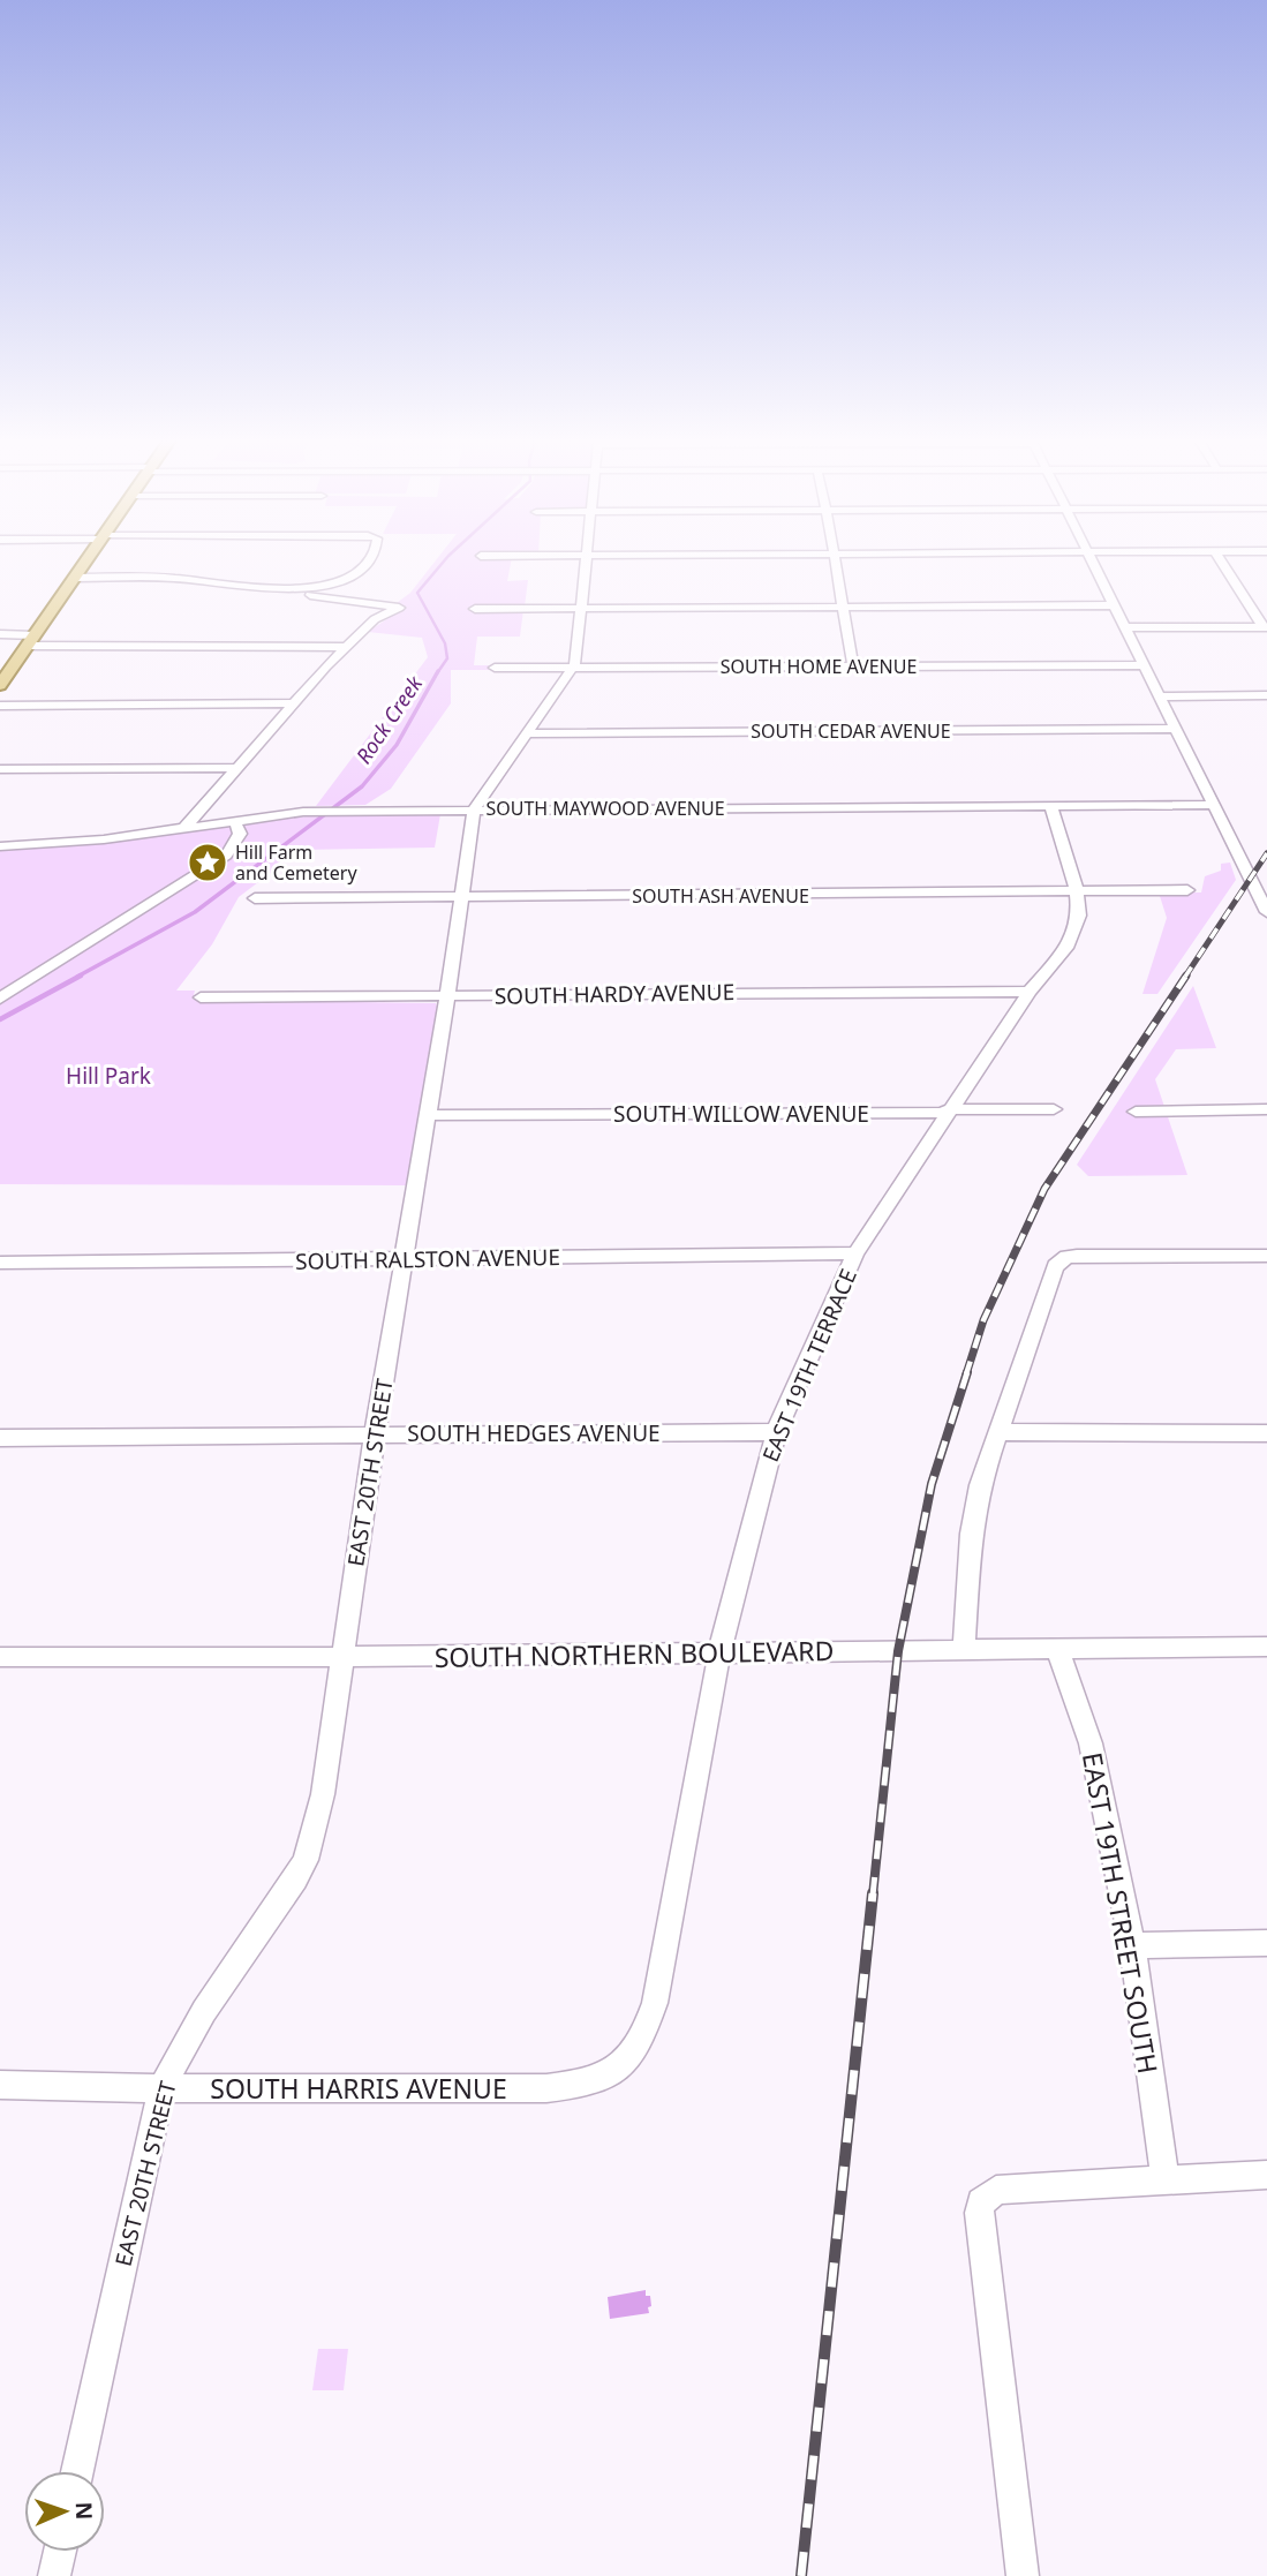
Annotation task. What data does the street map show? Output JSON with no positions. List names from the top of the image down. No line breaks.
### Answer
{"streets":{"street":["SOUTH HOME AVENUE","SOUTH CEDAR AVENUE","SOUTH MAYWOOD AVENUE","SOUTH ASH AVENUE","SOUTH HARDY AVENUE","SOUTH WILLOW AVENUE","SOUTH RALSTON AVENUE","EAST 19TH TERRACE","SOUTH HEDGES AVENUE","EAST 20TH STREET","SOUTH NORTHERN BOULEVARD","EAST 19TH STREET SOUTH","SOUTH HARRIS AVENUE"]},"crossings":[["SOUTH HOME AVENUE","EAST 20TH STREET"],["SOUTH CEDAR AVENUE","EAST 20TH STREET"],["SOUTH MAYWOOD AVENUE","EAST 19TH TERRACE"],["SOUTH MAYWOOD AVENUE","EAST 20TH STREET"],["SOUTH ASH AVENUE","EAST 19TH TERRACE"],["SOUTH ASH AVENUE","EAST 20TH STREET"],["SOUTH HARDY AVENUE","EAST 19TH TERRACE"],["SOUTH HARDY AVENUE","EAST 20TH STREET"],["SOUTH WILLOW AVENUE","EAST 19TH TERRACE"],["SOUTH WILLOW AVENUE","EAST 20TH STREET"],["SOUTH RALSTON AVENUE","EAST 19TH TERRACE"],["SOUTH RALSTON AVENUE","EAST 20TH STREET"],["EAST 19TH TERRACE","SOUTH HEDGES AVENUE"],["EAST 19TH TERRACE","SOUTH NORTHERN BOULEVARD"],["EAST 19TH TERRACE","SOUTH HARRIS AVENUE"],["SOUTH HEDGES AVENUE","EAST 20TH STREET"],["EAST 20TH STREET","SOUTH NORTHERN BOULEVARD"],["EAST 20TH STREET","SOUTH HARRIS AVENUE"],["SOUTH NORTHERN BOULEVARD","EAST 19TH STREET SOUTH"]],"water":["Rock Creek"],"parks":["Hill Park"],"places":{"place":["Hill Farm and Cemetery"]},"north":"right"}
